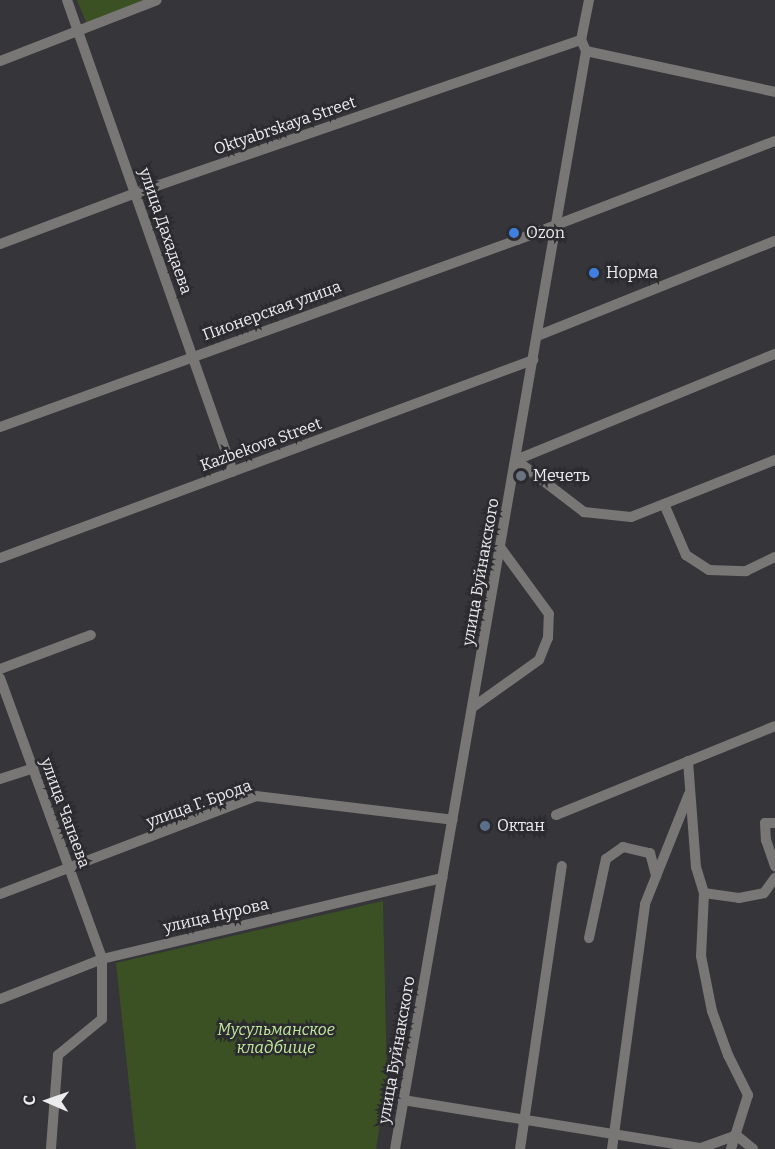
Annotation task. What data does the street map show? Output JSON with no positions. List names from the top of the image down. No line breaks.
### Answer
{"streets":{"street":["Oktyabrskaya Street","улица Дахадаева","Пионерская улица","Kazbekova Street","улица Буйнакского","улица Г. Брода","улица Чапаева","улица Нурова"]},"crossings":[["Oktyabrskaya Street","улица Дахадаева"],["улица Дахадаева","Пионерская улица"],["улица Дахадаева","Kazbekova Street"],["Пионерская улица","улица Буйнакского"],["Kazbekova Street","улица Буйнакского"],["улица Буйнакского","улица Г. Брода"],["улица Буйнакского","улица Нурова"],["улица Г. Брода","улица Чапаева"],["улица Чапаева","улица Нурова"]],"parks":["Мусульманское кладбище"],"places":["Ozon","Норма","Мечеть","Октан"],"north":"left"}
